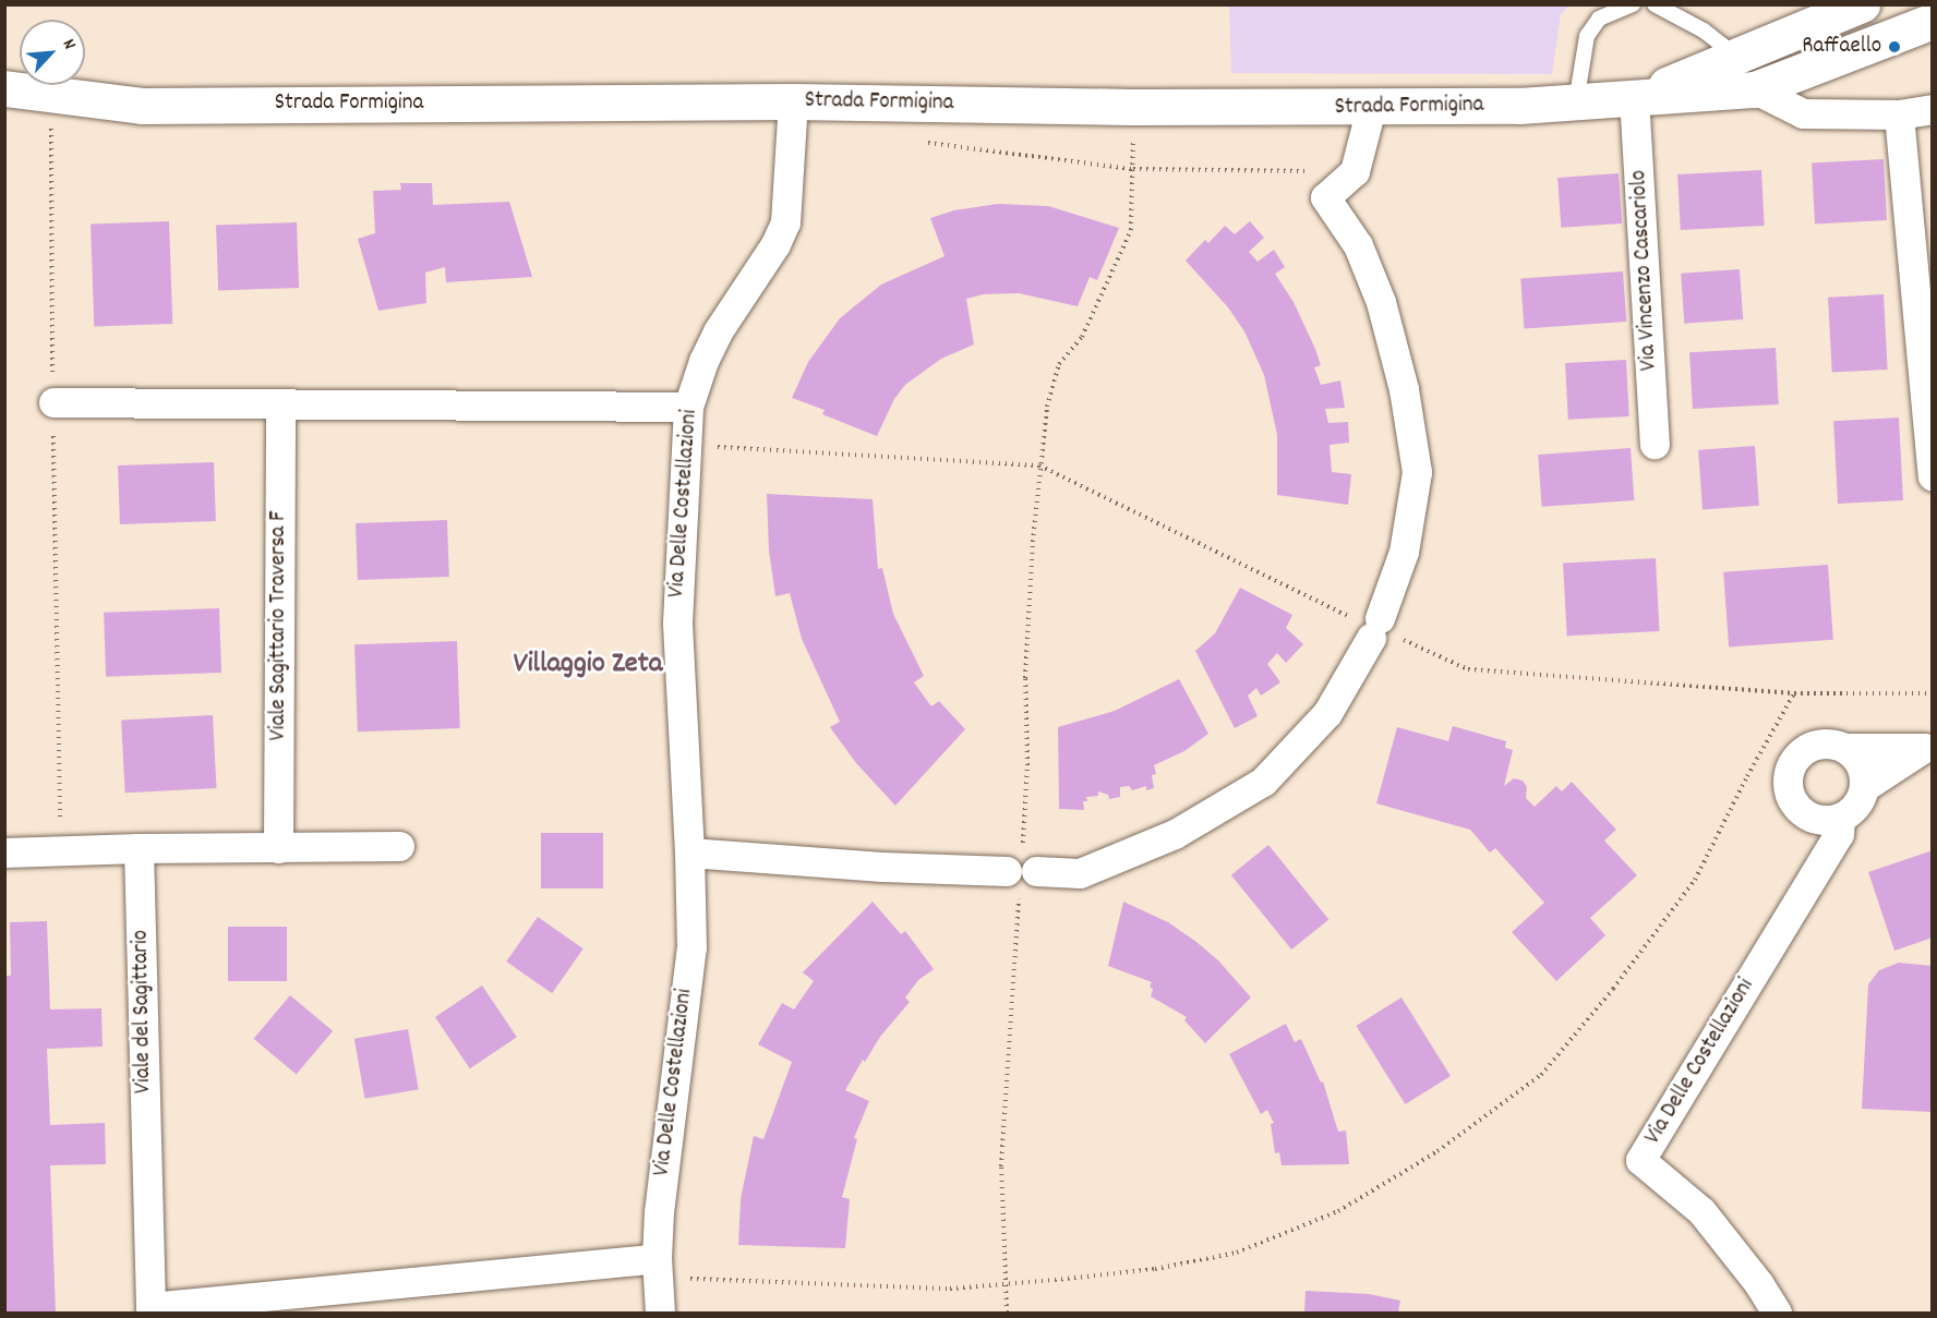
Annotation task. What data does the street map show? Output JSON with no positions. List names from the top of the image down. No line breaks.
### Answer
{"streets":{"street":["Strada Formigina","Via Vincenzo Cascariolo","Via Delle Costellazioni","Viale Sagittario Traversa F","Viale del Sagittario"]},"crossings":[["Strada Formigina","Via Vincenzo Cascariolo"],["Strada Formigina","Via Delle Costellazioni"],["Via Delle Costellazioni","Viale del Sagittario"]],"districts":["Villaggio Zeta"],"places":["Raffaello"],"north":"top right"}
